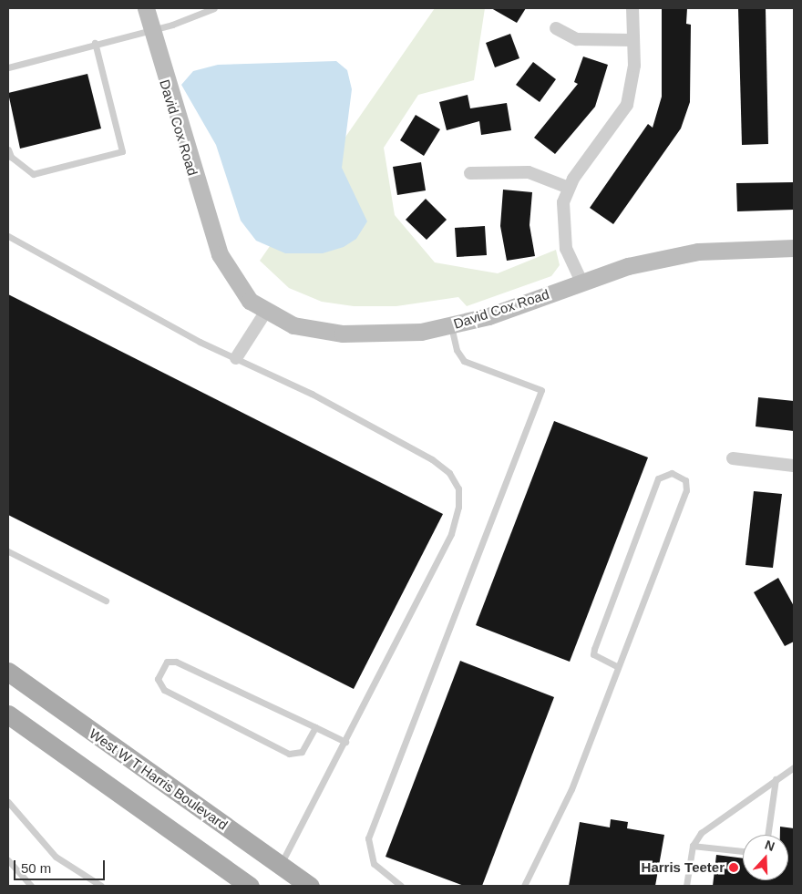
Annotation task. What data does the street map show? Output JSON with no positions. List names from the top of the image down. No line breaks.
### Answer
{"streets":{"main road":["David Cox Road","West W T Harris Boulevard"]},"places":["Harris Teeter"],"scale_bar":"50 m","north":"top"}
